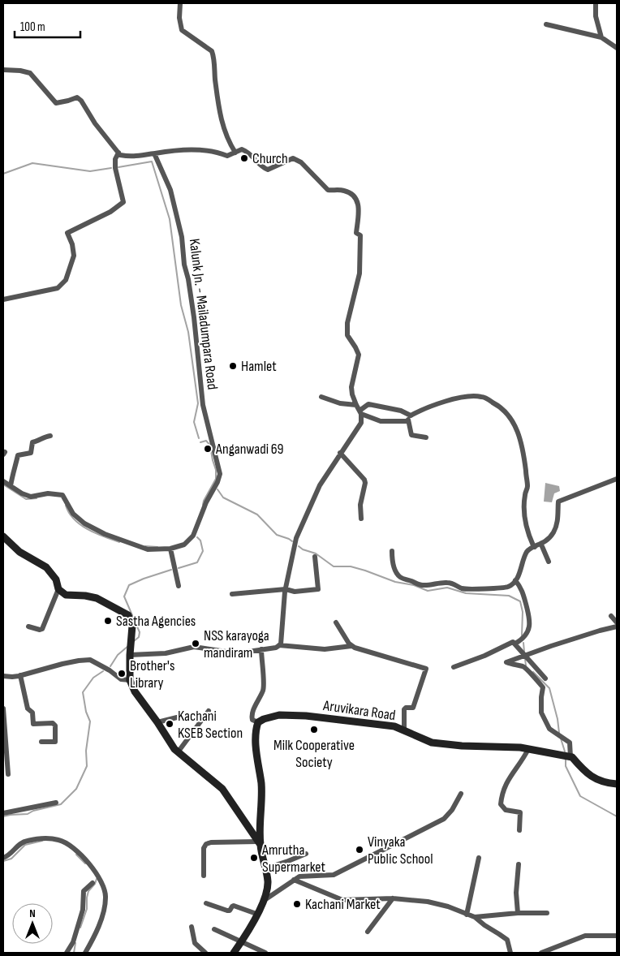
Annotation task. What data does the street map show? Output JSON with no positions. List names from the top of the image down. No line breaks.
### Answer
{"streets":{"main road":["Aruvikara Road"],"street":["Kalunk Jn. - Mailadumpara Road"]},"places":["Church","Hamlet","Anganwadi 69","Sastha Agencies","NSS karayoga mandiram","Brother's Library","Kachani KSEB Section","Milk Cooperative Society","Vinyaka Public School","Amrutha Supermarket","Kachani Market"],"scale_bar":"100 m","north":"top"}
